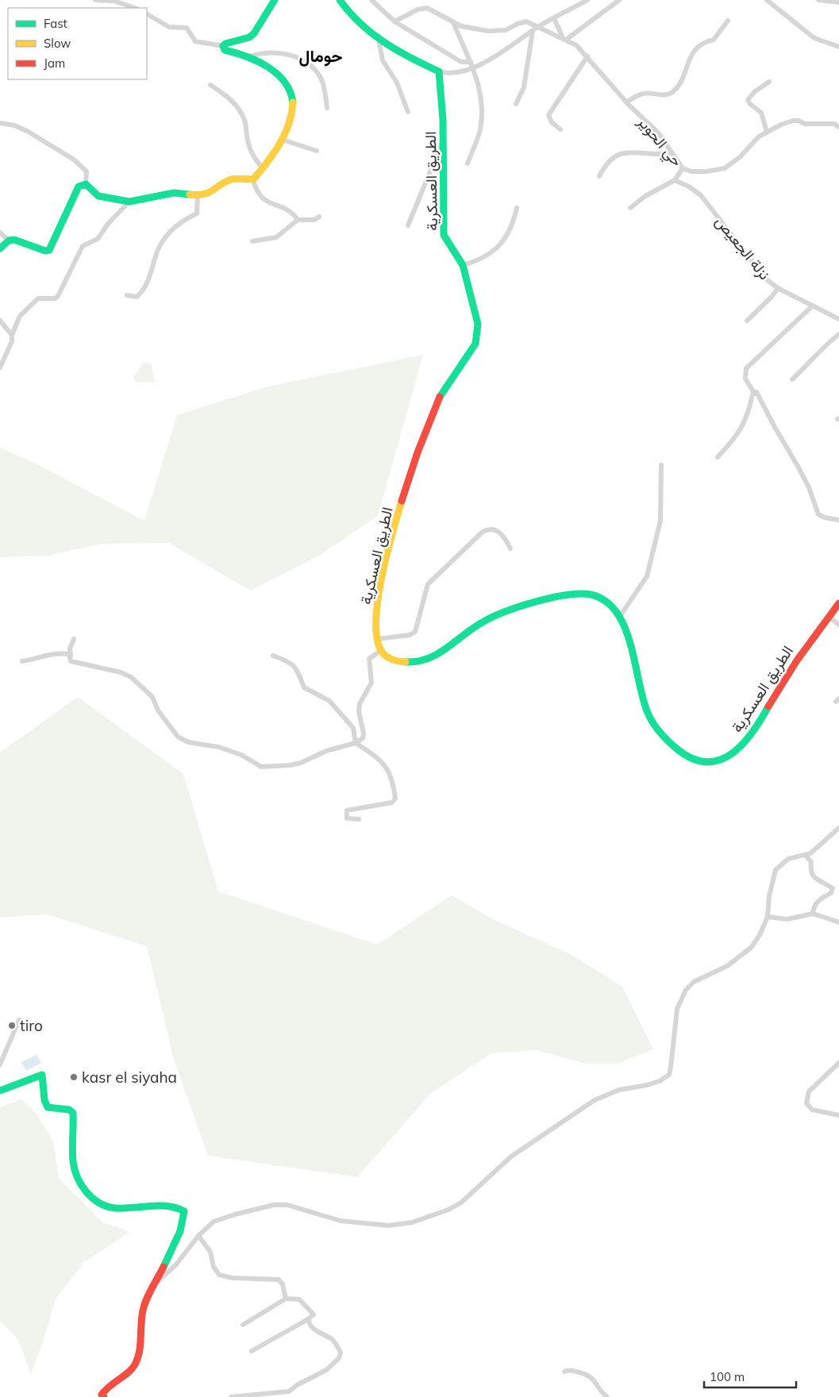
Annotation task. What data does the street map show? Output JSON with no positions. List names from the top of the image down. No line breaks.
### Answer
{"streets":{"main road":["الطريق العسكرية"],"street":["حي الحوير","نزلة الجعيص"]},"districts":["حومال"],"places":["tiro","kasr el siyaha"],"legend":["Fast","Slow","Jam"],"scale_bar":"100 m"}
